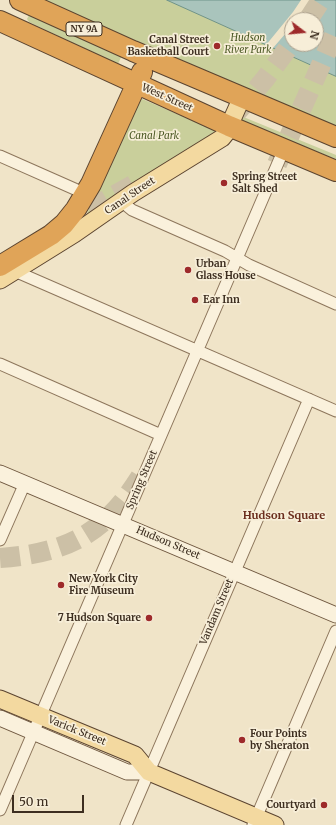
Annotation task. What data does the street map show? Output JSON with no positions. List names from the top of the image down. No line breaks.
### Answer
{"streets":{"highway":["NY 9A","West Street"],"main road":["Canal Street","Hudson Street","Varick Street"],"street":["Spring Street","Vandam Street"]},"crossings":[["NY 9A","Canal Street"],["West Street","Canal Street"],["West Street","Spring Street"],["Spring Street","Hudson Street"],["Spring Street","Varick Street"],["Hudson Street","Vandam Street"],["Vandam Street","Varick Street"]],"districts":["Hudson Square"],"parks":["Hudson River Park","Canal Park"],"places":["Canal Street Basketball Court","Spring Street Salt Shed","Urban Glass House","Ear Inn","New York City Fire Museum","7 Hudson Square","Four Points by Sheraton","Courtyard"],"scale_bar":"50 m","north":"right"}
